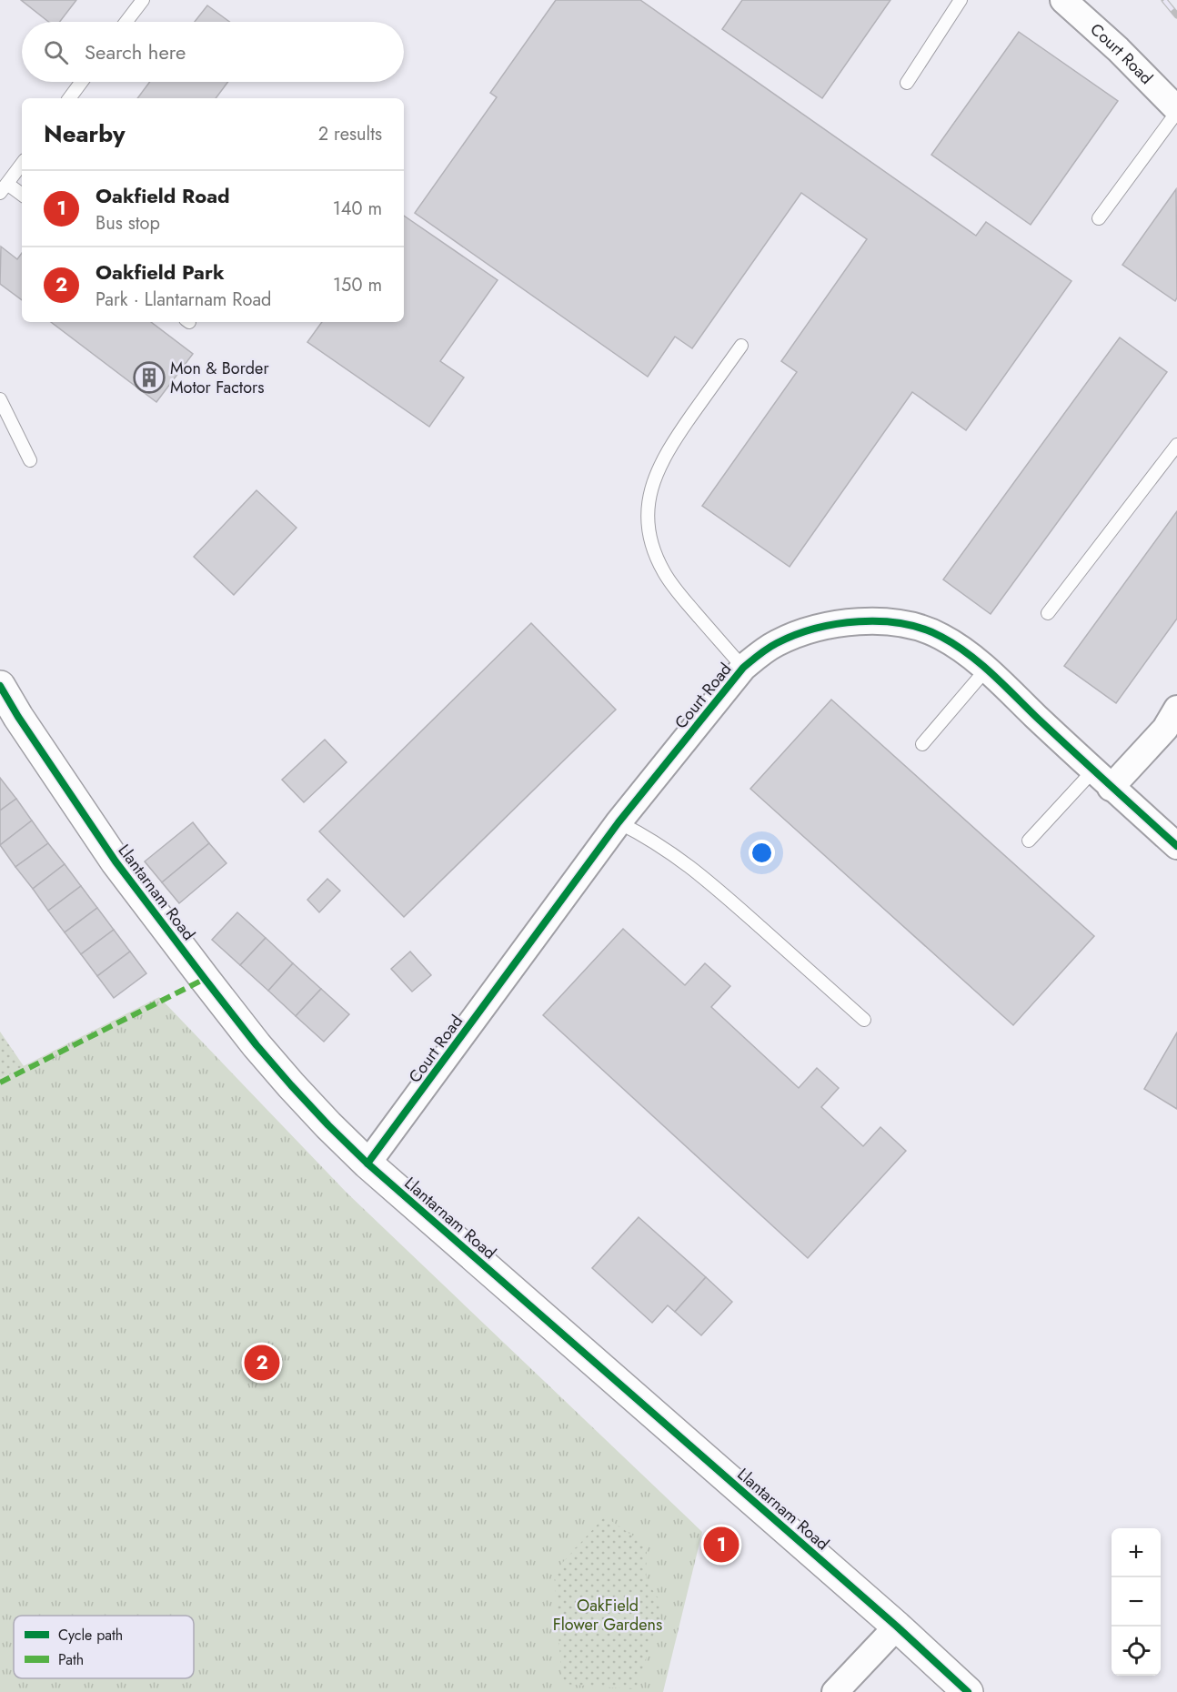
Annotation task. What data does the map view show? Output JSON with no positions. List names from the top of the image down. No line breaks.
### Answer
{"streets":{"street":["Court Road","Llantarnam Road"]},"crossings":[["Court Road","Llantarnam Road"]],"parks":["OakField Flower Gardens"],"places":{"building":["Mon & Border Motor Factors"]},"legend":["Cycle path","Path"],"page":{"search":"Search here","heading":["Nearby","2 results"],"list":[{"mark":"1","name":"Oakfield Road","note":"Bus stop","value":"140 m"},{"mark":"2","name":"Oakfield Park","note":"Park · Llantarnam Road","value":"150 m"}],"pins":["2","1"],"map_buttons":["+","−"]}}
